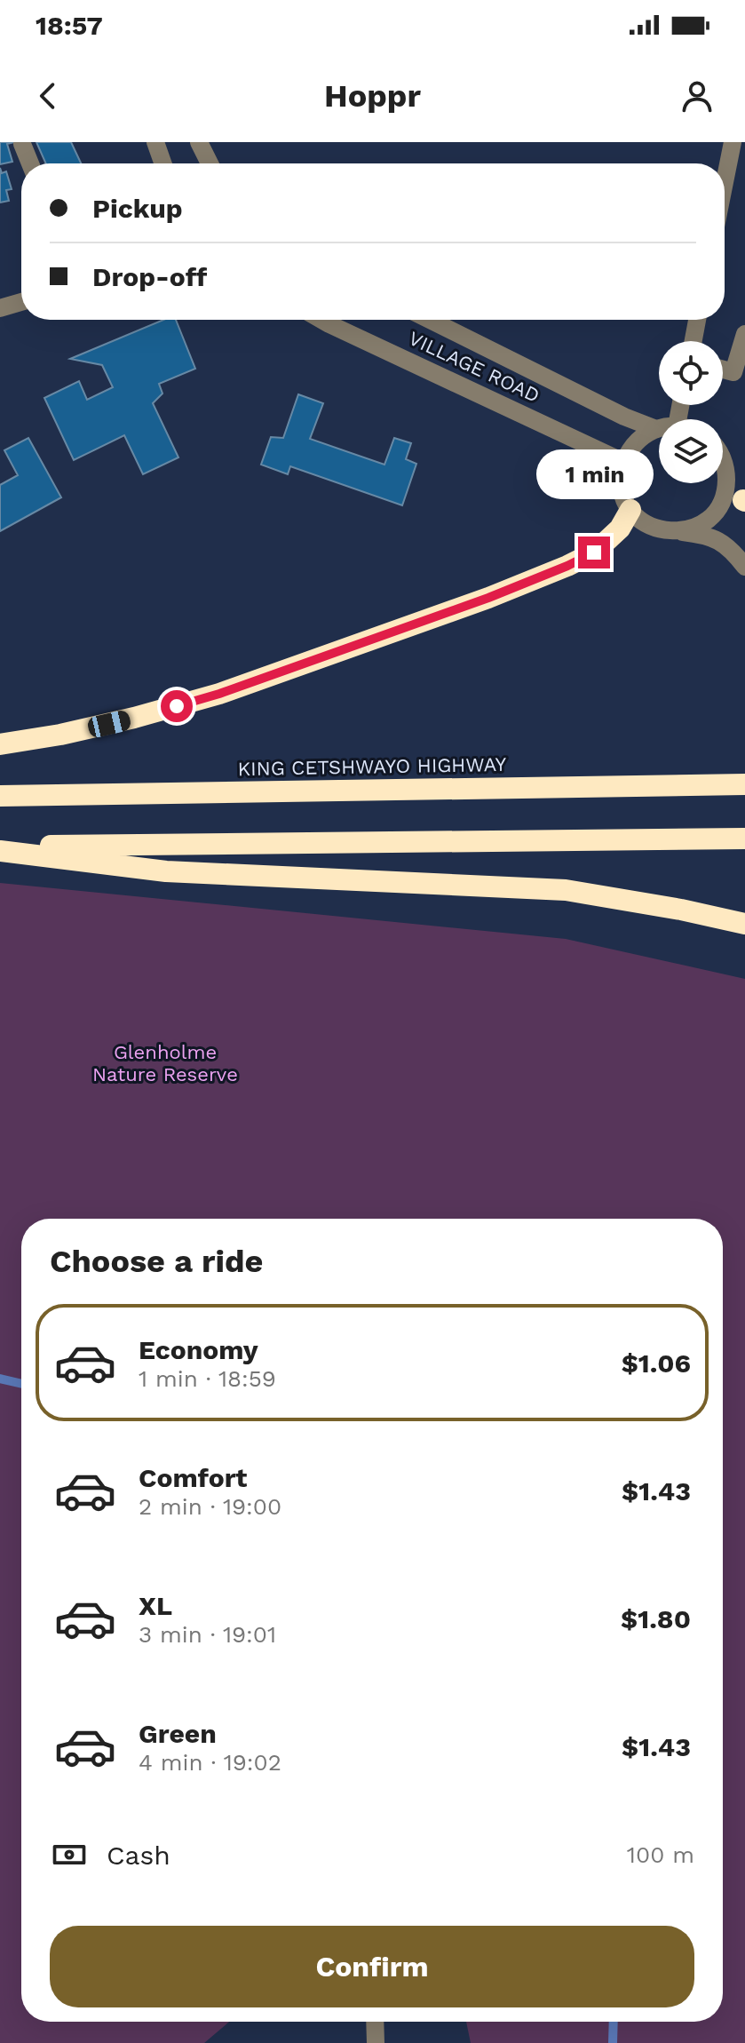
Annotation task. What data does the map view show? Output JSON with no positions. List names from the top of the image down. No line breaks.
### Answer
{"streets":{"highway":["KING CETSHWAYO HIGHWAY"],"street":["VILLAGE ROAD"]},"parks":["Glenholme Nature Reserve"],"page":{"status":"18:57","header":"Hoppr","banner":["Pickup","Drop-off"],"bubble":"1 min","heading":"Choose a ride","list":[{"name":"Economy","note":"1 min · 18:59","value":"$1.06"},{"name":"Comfort","note":"2 min · 19:00","value":"$1.43"},{"name":"XL","note":"3 min · 19:01","value":"$1.80"},{"name":"Green","note":"4 min · 19:02","value":"$1.43"}],"pay":["Cash","100 m"],"buttons":"Confirm"}}
